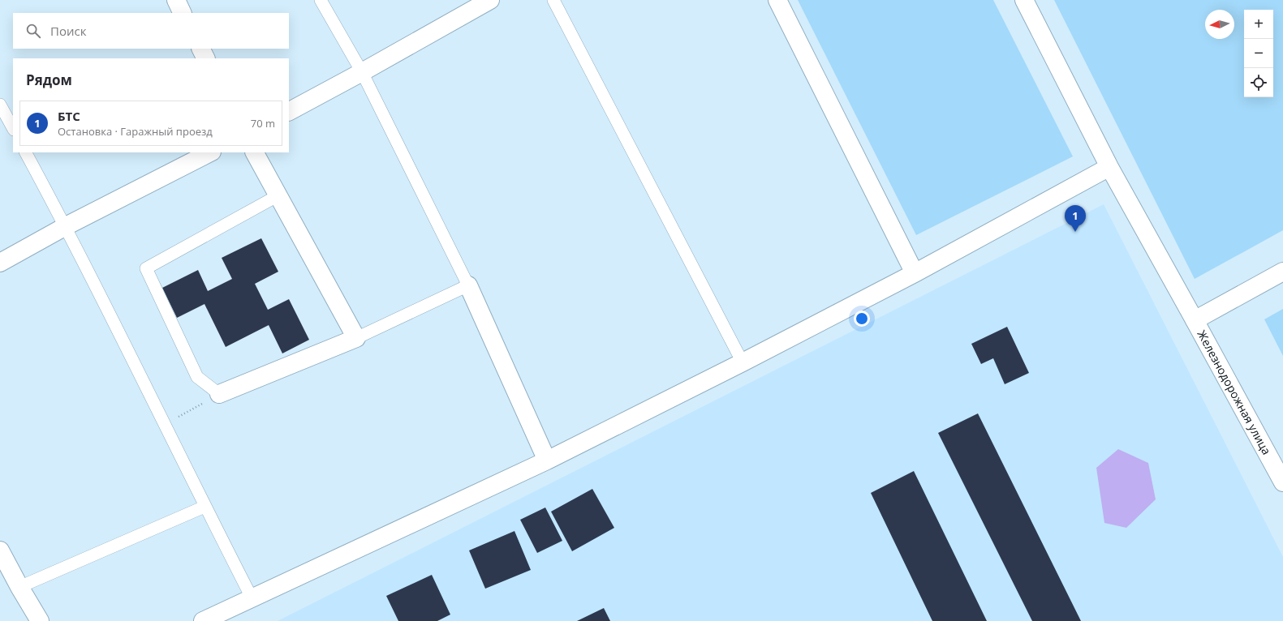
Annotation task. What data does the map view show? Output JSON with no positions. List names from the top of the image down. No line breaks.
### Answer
{"streets":{"street":["Железнодорожная улица"]},"north":"left","page":{"map_buttons":["+","−"],"search":"Поиск","heading":"Рядом","list":[{"mark":"1","name":"БТС","note":"Остановка · Гаражный проезд","value":"70 m"}],"pins":"1"}}
